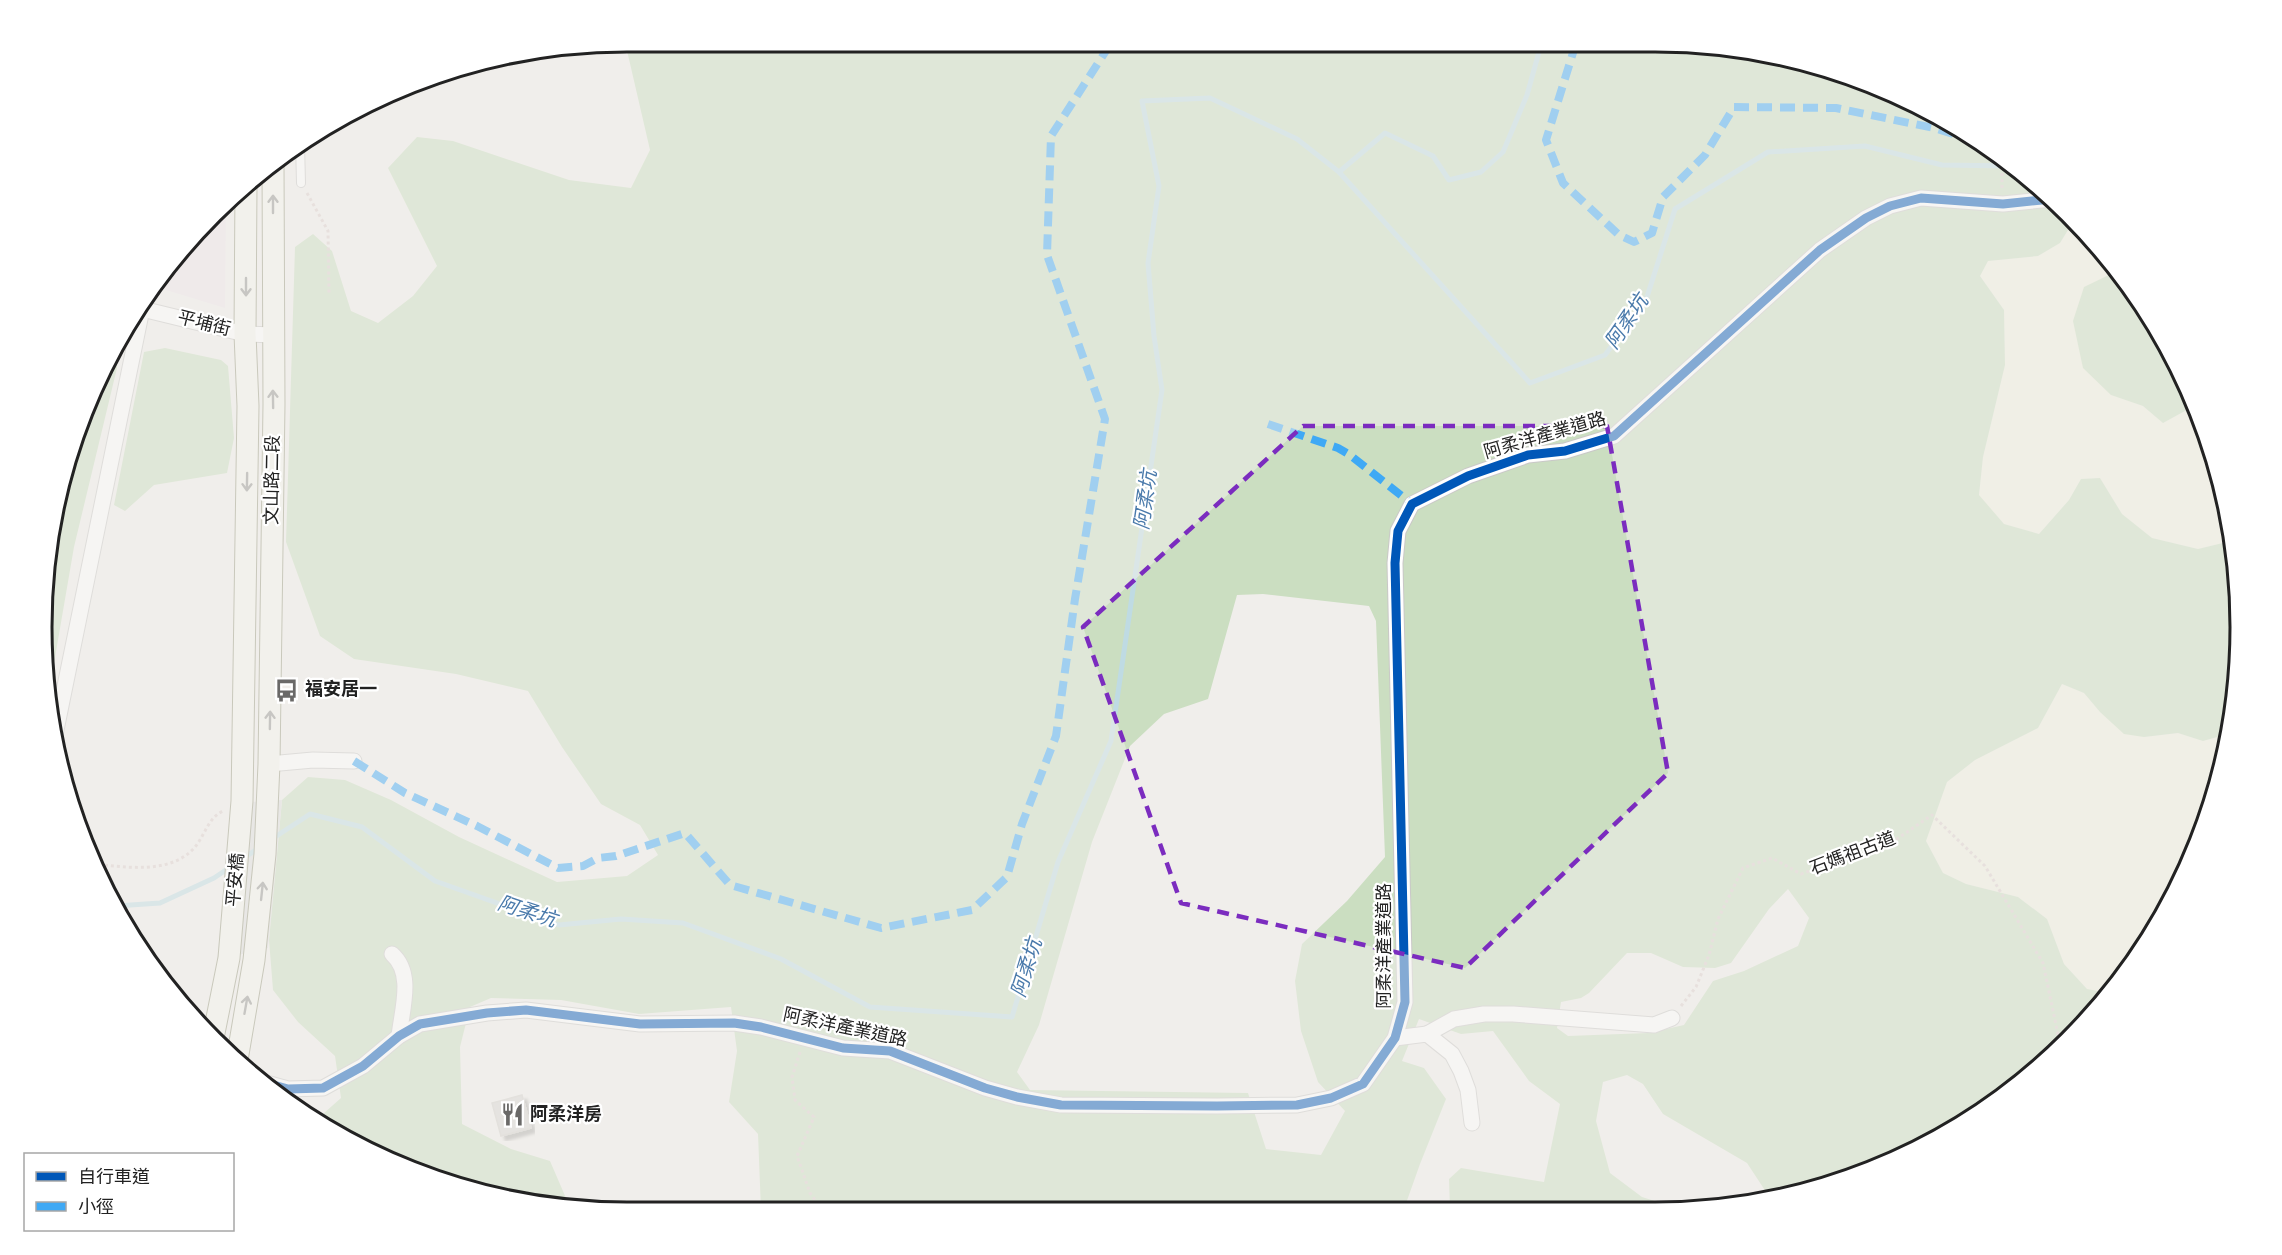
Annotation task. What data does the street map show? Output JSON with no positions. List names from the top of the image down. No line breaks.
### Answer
{"streets":{"main road":["文山路二段","平安橋"],"street":["平埔街","阿柔洋產業道路"],"path":["石媽祖古道"]},"crossings":[["平埔街","文山路二段"],["文山路二段","平安橋"]],"water":["阿柔坑"],"places":{"bus stop":["福安居一"],"restaurant":["阿柔洋房"]},"legend":["自行車道","小徑"]}
